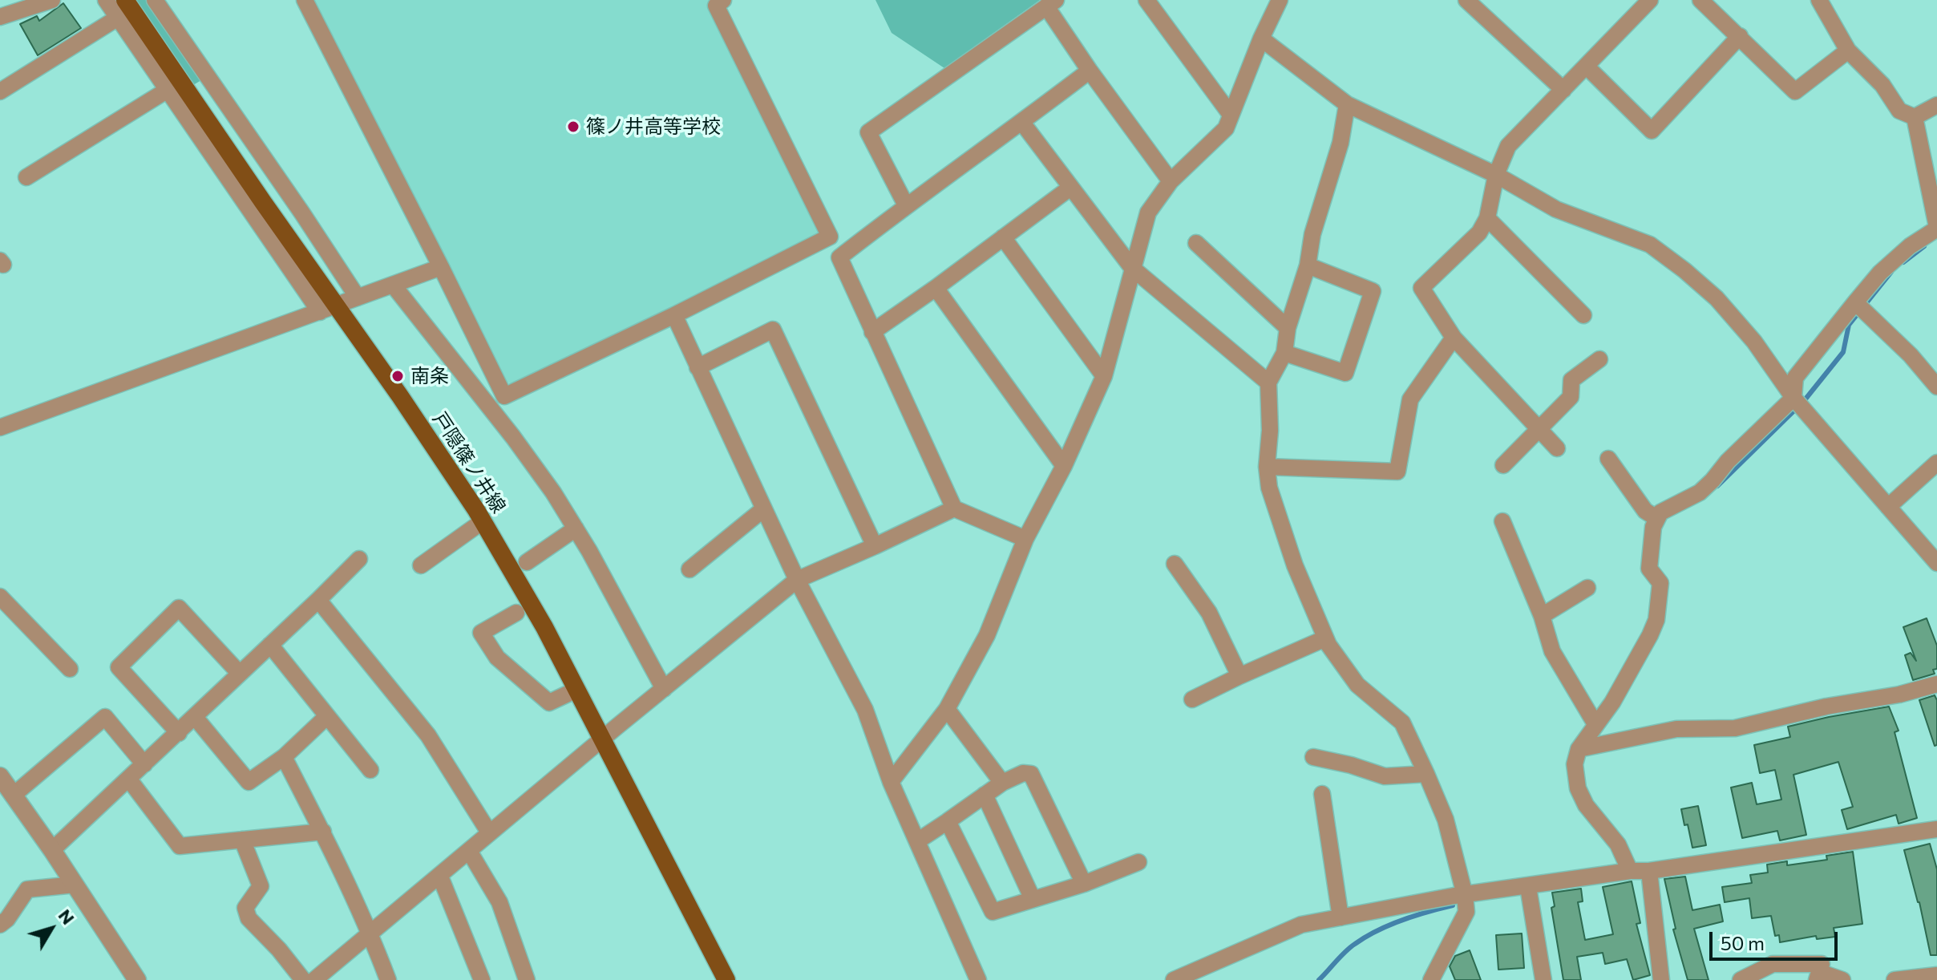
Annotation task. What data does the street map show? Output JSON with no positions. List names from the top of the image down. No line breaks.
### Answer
{"streets":{"main road":["戸隠篠ノ井線"]},"places":["篠ノ井高等学校","南条"],"scale_bar":"50 m","north":"top right"}
